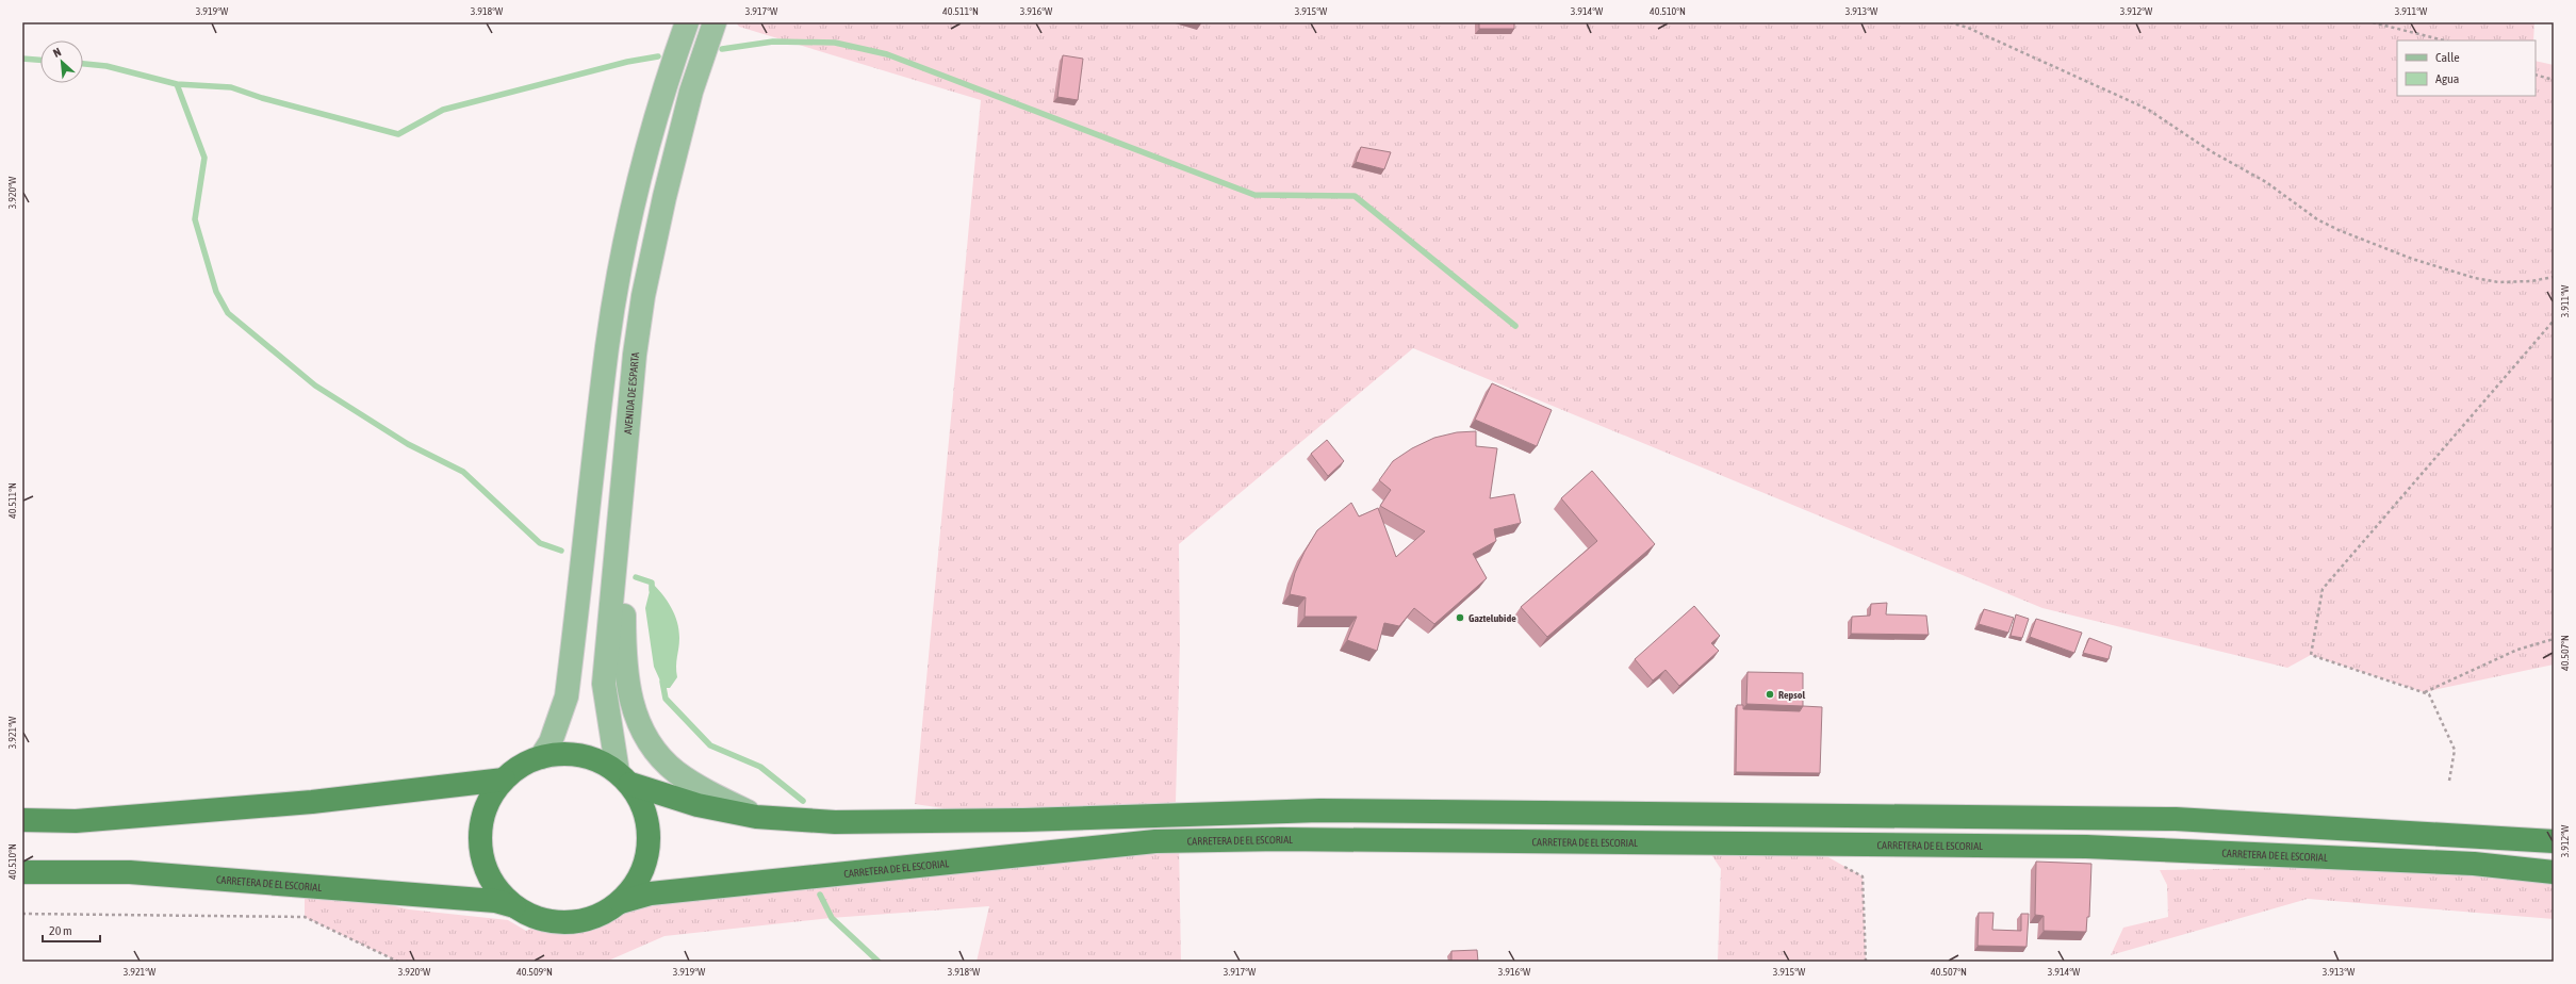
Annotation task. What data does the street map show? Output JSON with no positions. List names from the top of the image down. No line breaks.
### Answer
{"streets":{"highway":["CARRETERA DE EL ESCORIAL"],"main road":["AVENIDA DE ESPARTA"]},"places":["Gaztelubide","Repsol"],"legend":["Calle","Agua"],"scale_bar":"20 m","north":"top left","coordinates":["3.919°W","3.918°W","3.917°W","40.511°N","3.916°W","3.915°W","3.914°W","40.510°N","3.913°W","3.912°W","3.911°W","3.920°W","40.507°N","3.921°W","40.509°N"]}
